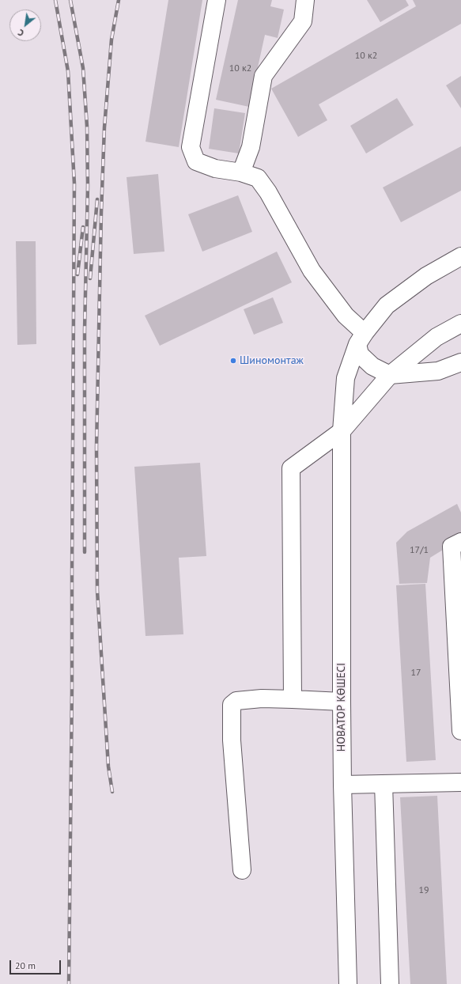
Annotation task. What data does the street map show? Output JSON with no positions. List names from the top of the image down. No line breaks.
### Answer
{"streets":{"main road":["НОВАТОР КӨШЕСІ"]},"places":["Шиномонтаж"],"house_numbers":["10 к2","10 к2","17/1","17","19"],"scale_bar":"20 m","north":"bottom left"}
